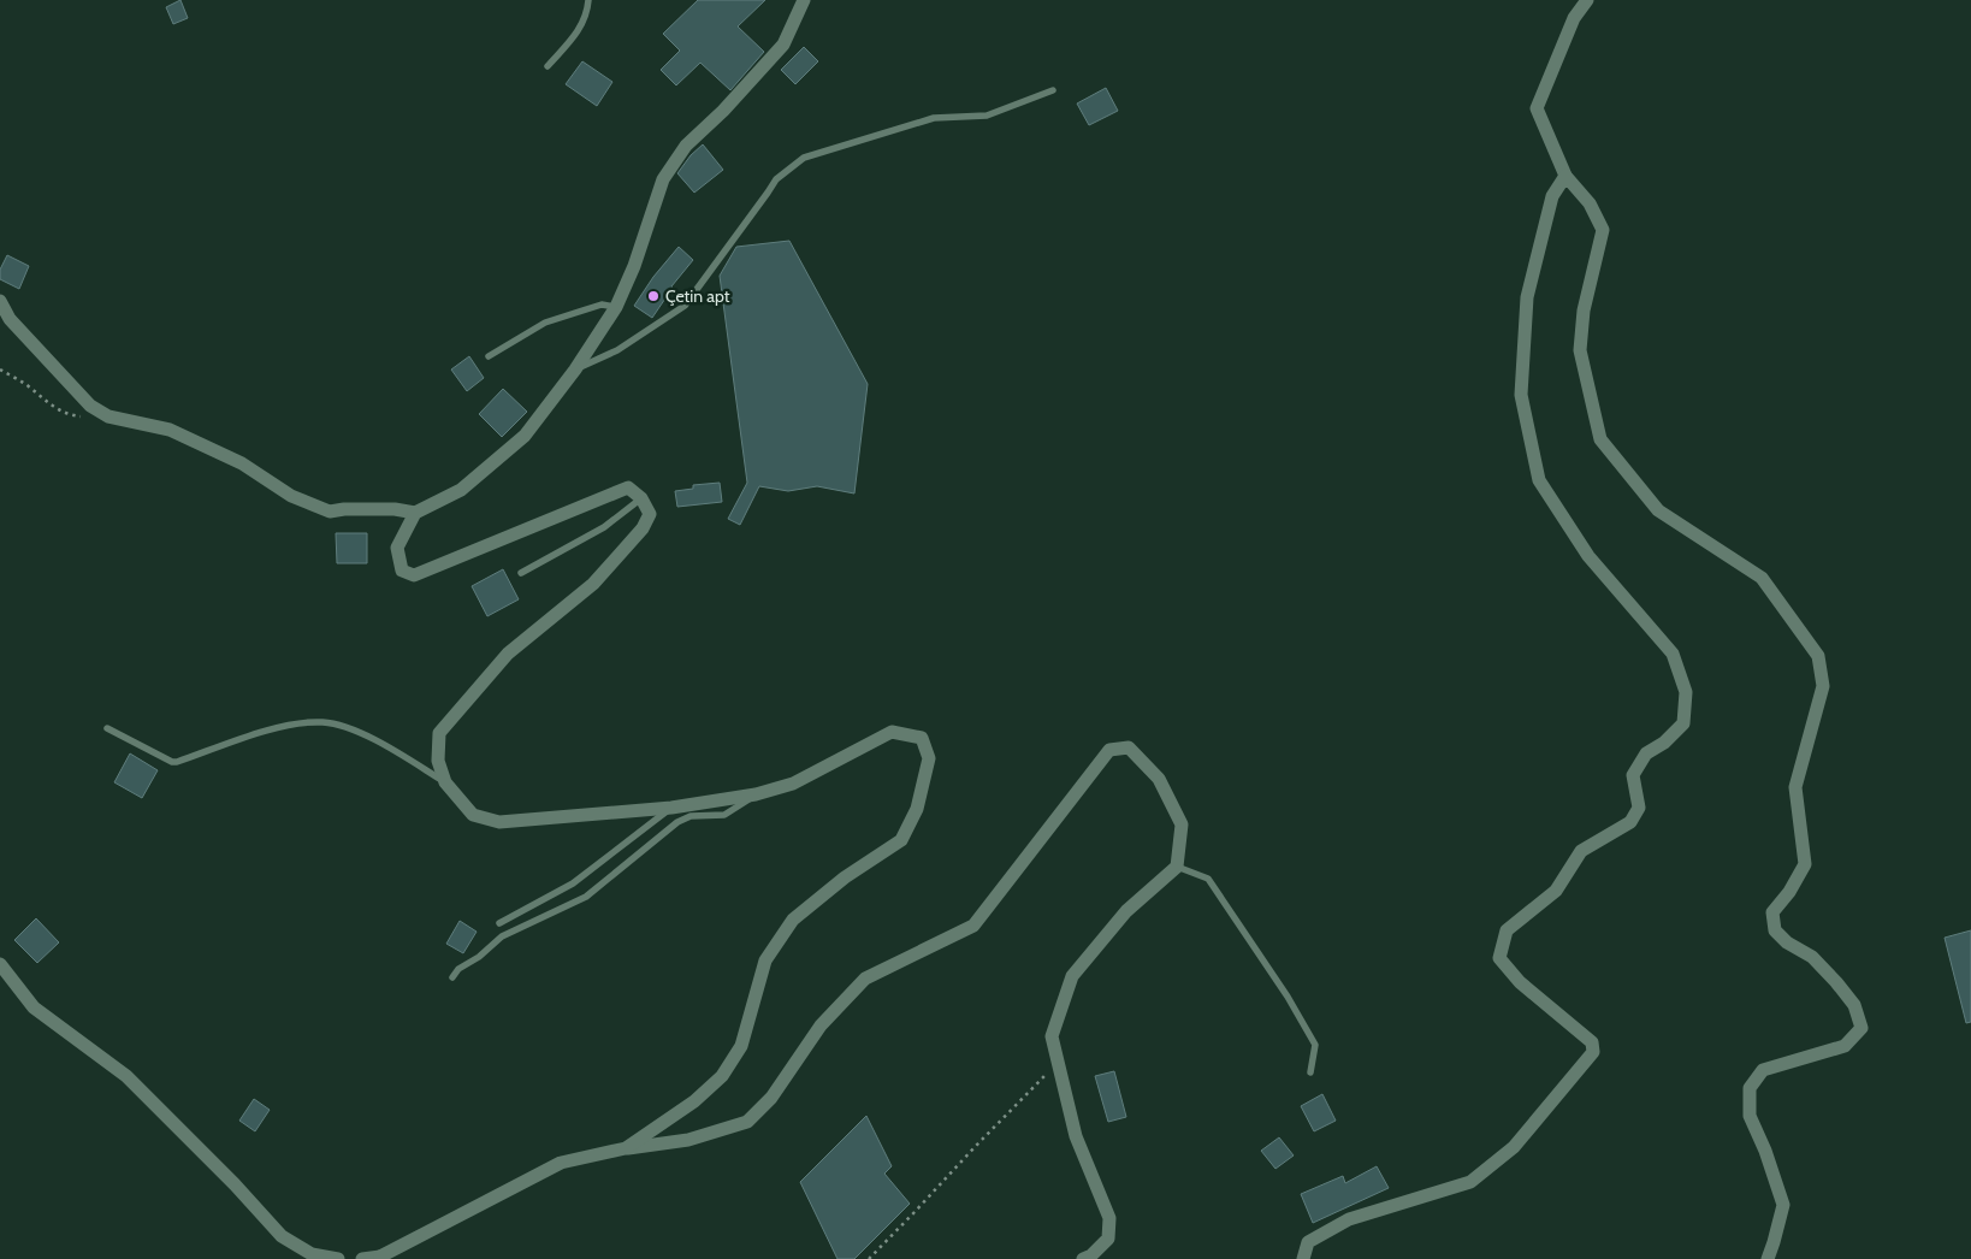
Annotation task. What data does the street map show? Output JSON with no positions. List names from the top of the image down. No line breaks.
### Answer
{"places":["Çetin apt"]}
